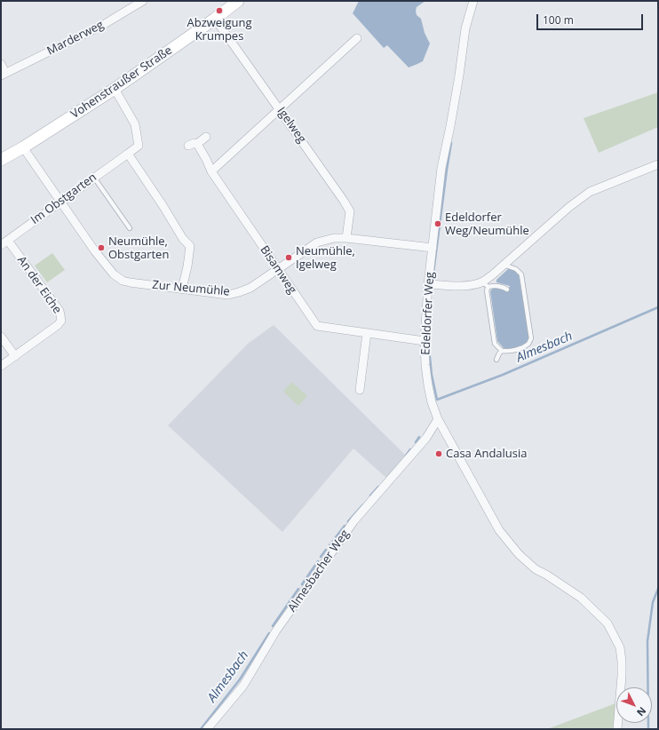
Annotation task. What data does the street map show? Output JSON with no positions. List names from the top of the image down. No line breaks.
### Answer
{"streets":{"main road":["Vohenstraußer Straße"],"street":["Marderweg","Igelweg","Im Obstgarten","Bisamweg","An der Eiche","Zur Neumühle","Edeldorfer Weg","Almesbacher Weg"]},"crossings":[["Vohenstraußer Straße","Igelweg"],["Vohenstraußer Straße","Im Obstgarten"],["Vohenstraußer Straße","Zur Neumühle"],["Igelweg","Zur Neumühle"],["Im Obstgarten","An der Eiche"],["Im Obstgarten","Zur Neumühle"],["Bisamweg","Zur Neumühle"],["Bisamweg","Edeldorfer Weg"],["Zur Neumühle","Edeldorfer Weg"],["Edeldorfer Weg","Almesbacher Weg"]],"water":["Almesbach"],"places":["Abzweigung Krumpes","Edeldorfer Weg/Neumühle","Neumühle, Obstgarten","Neumühle, Igelweg","Casa Andalusia"],"scale_bar":"100 m","north":"bottom right"}
